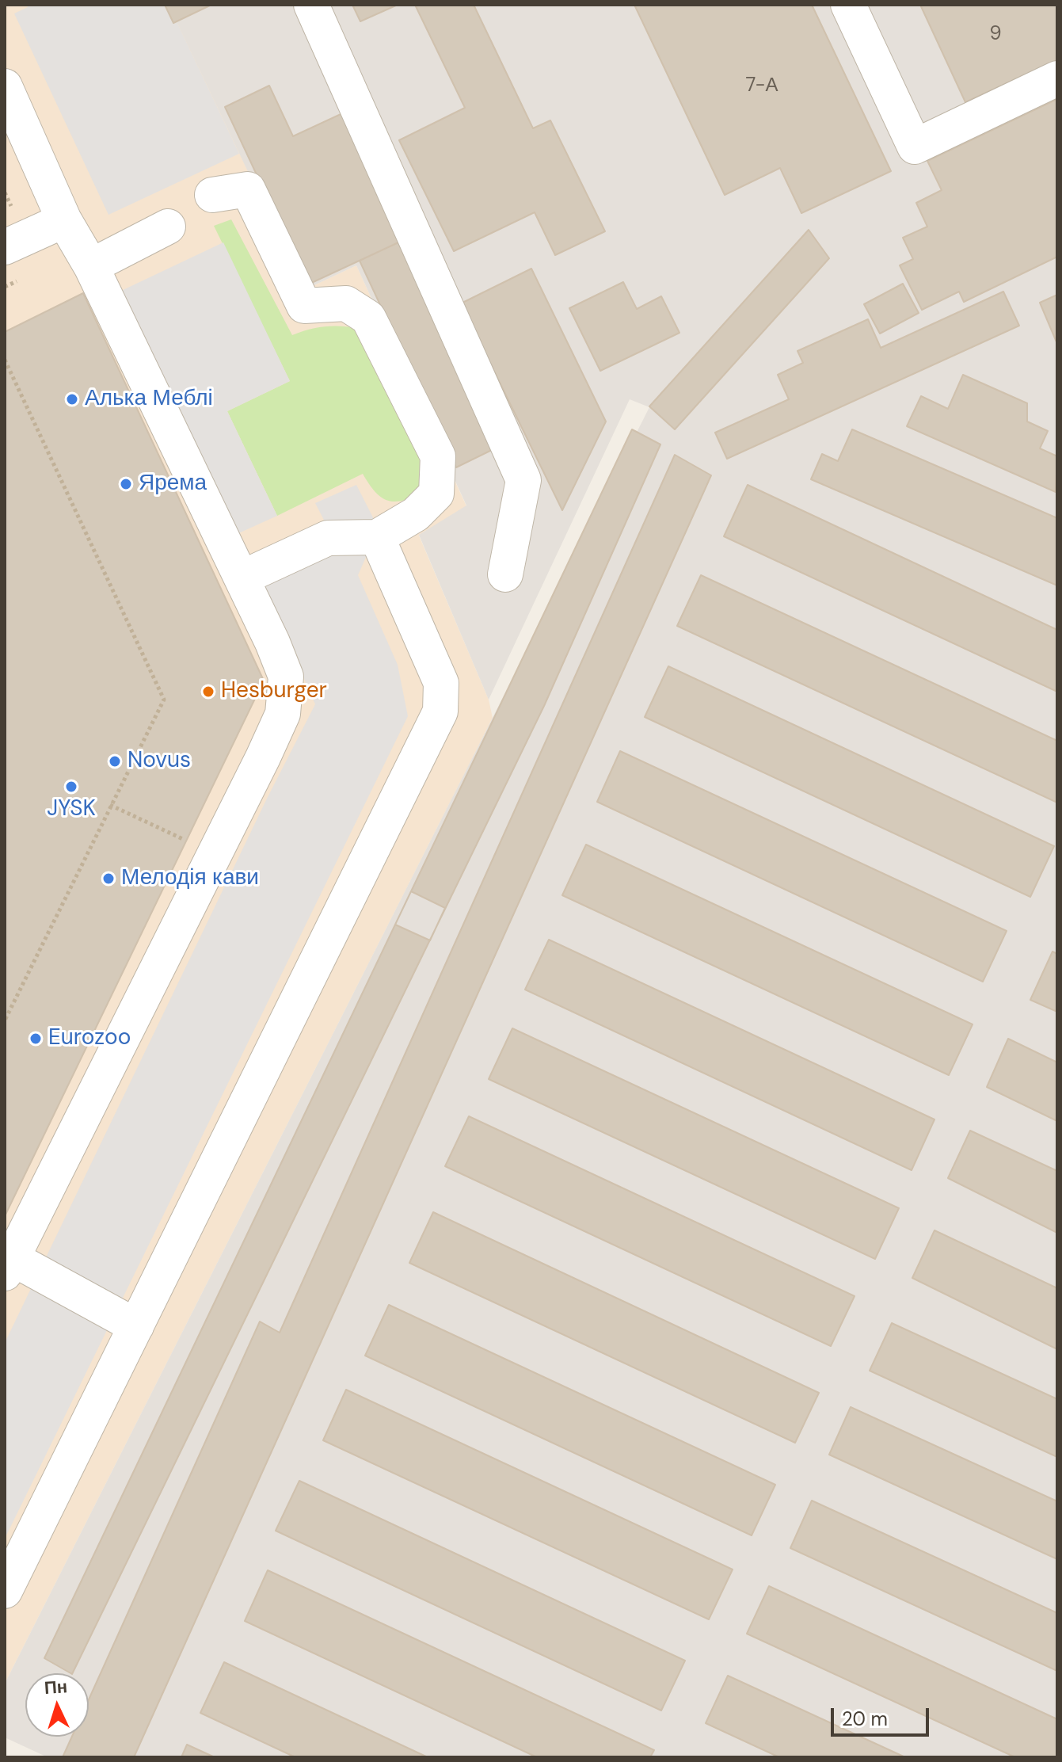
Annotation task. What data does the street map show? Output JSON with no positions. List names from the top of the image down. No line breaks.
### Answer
{"places":["Алька Меблі","Ярема","Hesburger","Novus","JYSK","Мелодія кави","Eurozoo"],"house_numbers":["9","7-А"],"scale_bar":"20 m","north":"top"}
